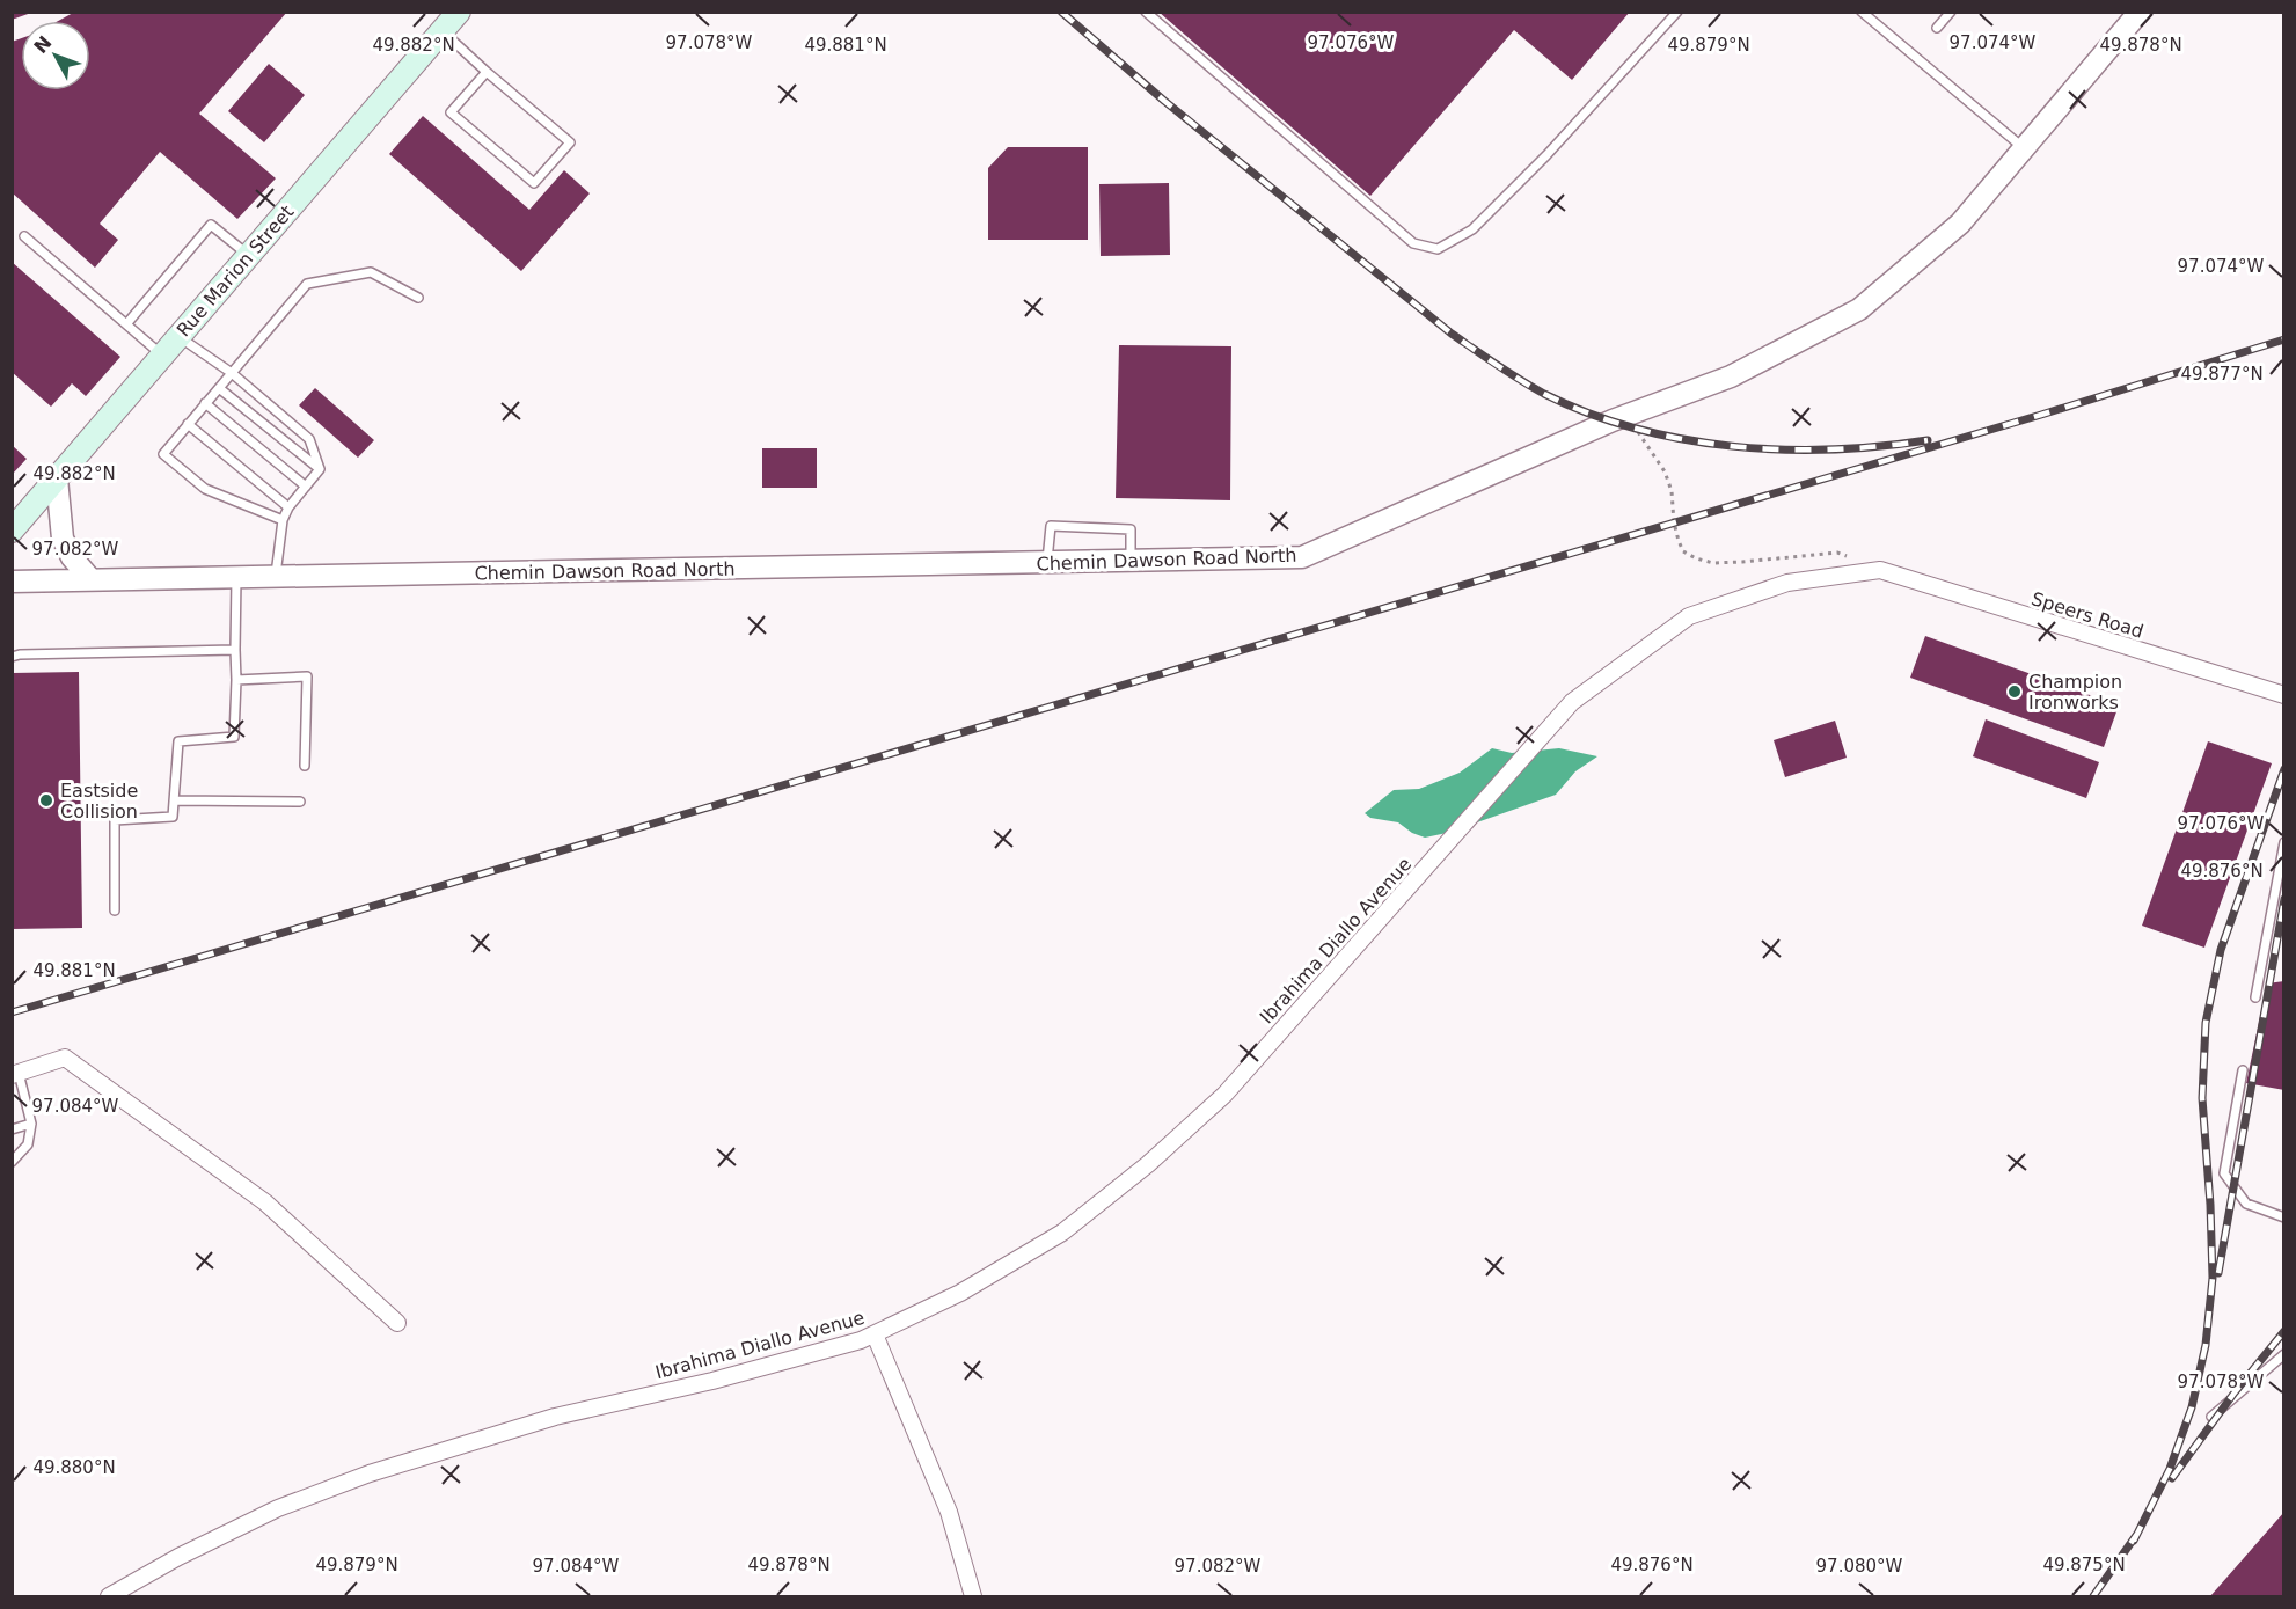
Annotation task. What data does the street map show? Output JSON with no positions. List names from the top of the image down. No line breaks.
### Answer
{"streets":{"main road":["Rue Marion Street"],"street":["Chemin Dawson Road North","Speers Road","Ibrahima Diallo Avenue"]},"crossings":[["Speers Road","Ibrahima Diallo Avenue"]],"places":["Champion Ironworks","Eastside Collision"],"north":"top left","coordinates":["97.078°W","97.076°W","97.074°W","49.882°N","49.881°N","49.879°N","49.878°N","49.877°N","97.082°W","49.876°N","97.084°W","49.880°N","49.875°N","97.080°W"]}
